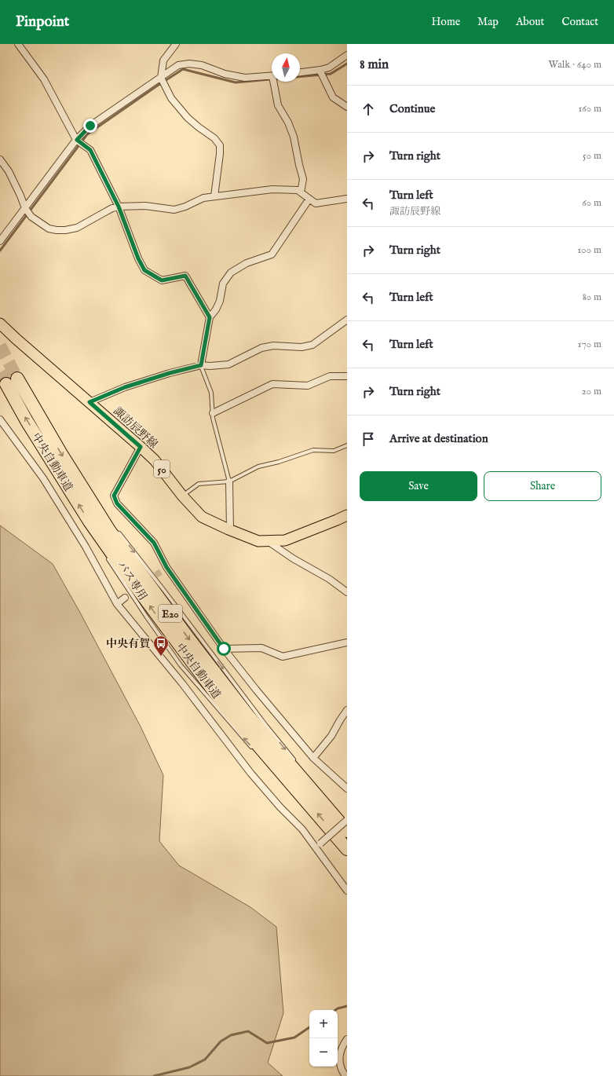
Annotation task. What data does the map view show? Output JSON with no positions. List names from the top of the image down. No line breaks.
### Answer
{"streets":{"highway":["中央自動車道","E20"],"main road":["諏訪辰野線","50"],"lane":["バス専用"]},"crossings":[["中央自動車道","バス専用"]],"places":{"bus stop":["中央有賀"]},"north":"top","page":{"header":"Pinpoint","nav":["Home","Map","About","Contact"],"heading":["8 min","Walk · 640 m"],"list":[["Continue","160 m"],["Turn right","50 m"],["Turn left","諏訪辰野線","60 m"],["Turn right","100 m"],["Turn left","80 m"],["Turn left","170 m"],["Turn right","20 m"],"Arrive at destination"],"buttons":["Save","Share"],"map_buttons":["+","−"]}}
